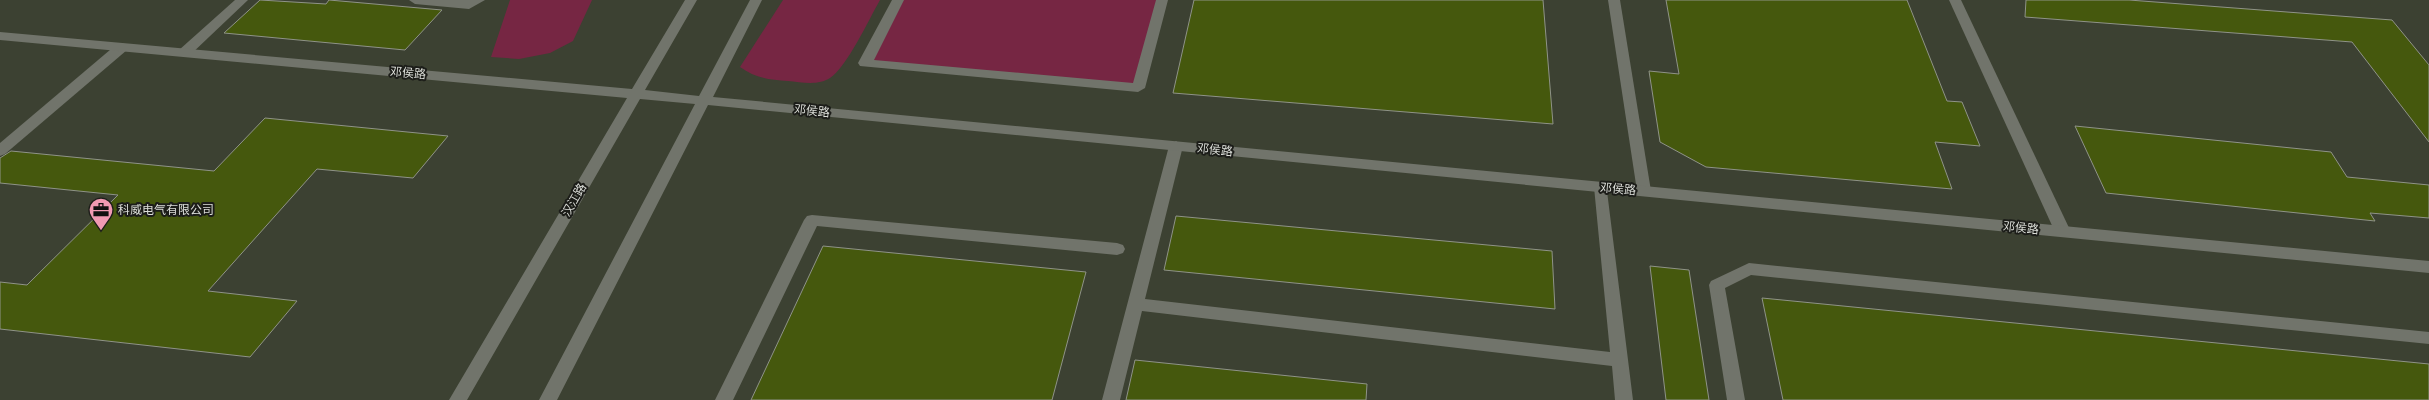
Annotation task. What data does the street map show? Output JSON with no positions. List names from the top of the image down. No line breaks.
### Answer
{"streets":{"street":["邓侯路","汉江路"]},"crossings":[["邓侯路","汉江路"]],"places":{"office":["科威电气有限公司"]}}
